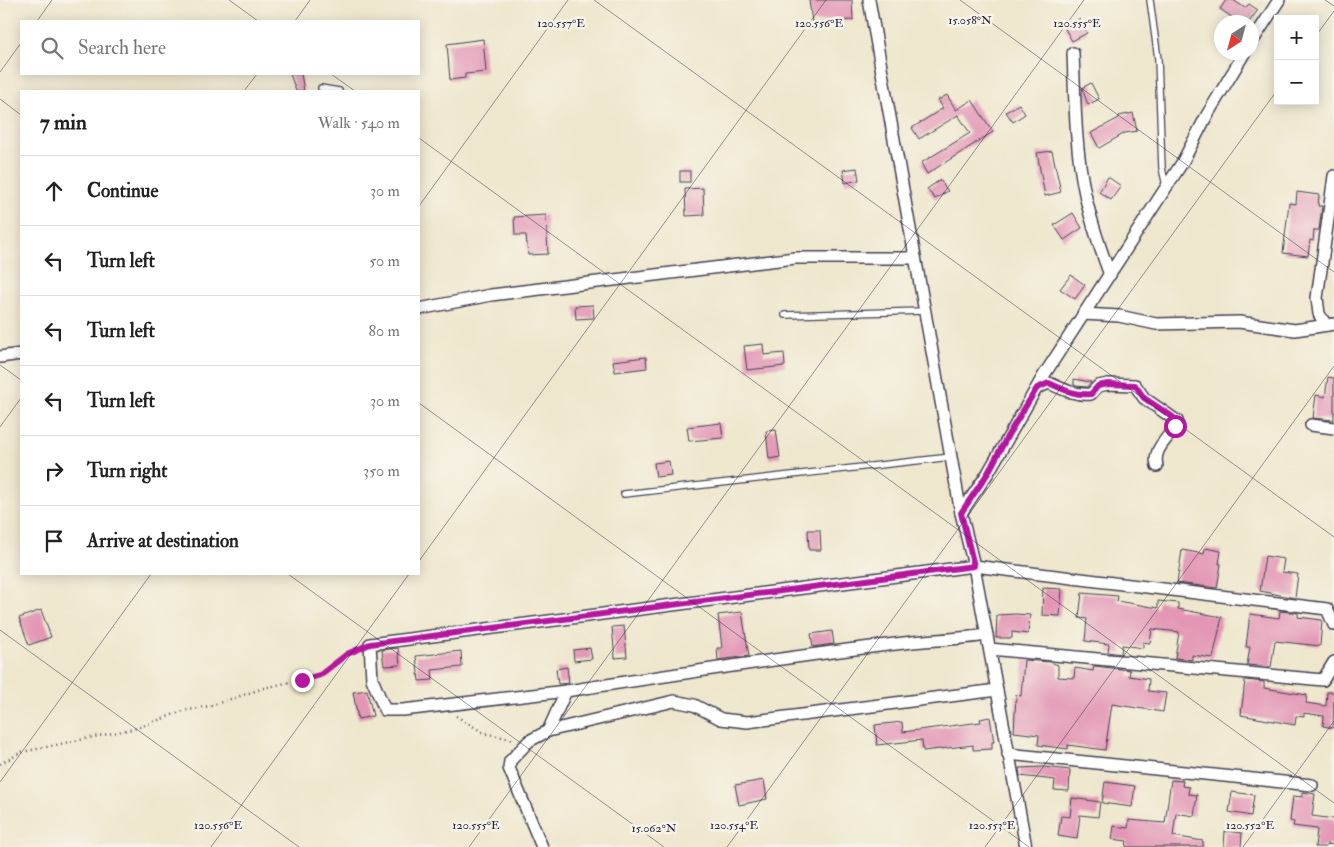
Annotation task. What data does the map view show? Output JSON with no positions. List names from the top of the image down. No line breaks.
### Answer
{"north":"bottom left","page":{"map_buttons":["+","−"],"search":"Search here","heading":["7 min","Walk · 540 m"],"list":[["Continue","30 m"],["Turn left","50 m"],["Turn left","80 m"],["Turn left","30 m"],["Turn right","350 m"],"Arrive at destination"]},"coordinates":["15.058°N","120.557°E","120.556°E","120.555°E","120.554°E","120.553°E","120.552°E","15.062°N"]}
